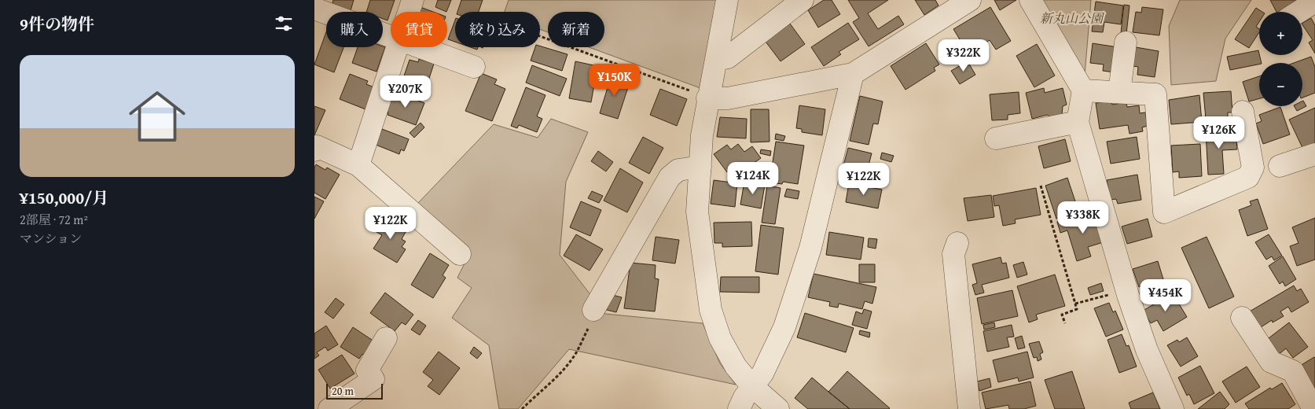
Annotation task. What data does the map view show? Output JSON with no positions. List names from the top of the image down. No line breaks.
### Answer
{"parks":["新丸山公園"],"scale_bar":"20 m","page":{"heading":"9件の物件","map_buttons":["+","−"],"chip":["購入","賃貸","絞り込み","新着"],"price":["¥322K","¥150K","¥207K","¥126K","¥124K","¥122K","¥338K","¥122K","¥454K"],"list":[{"name":"¥150,000/月","note":"2部屋 · 72 m² · マンション"}],"scale":"20 m"}}
